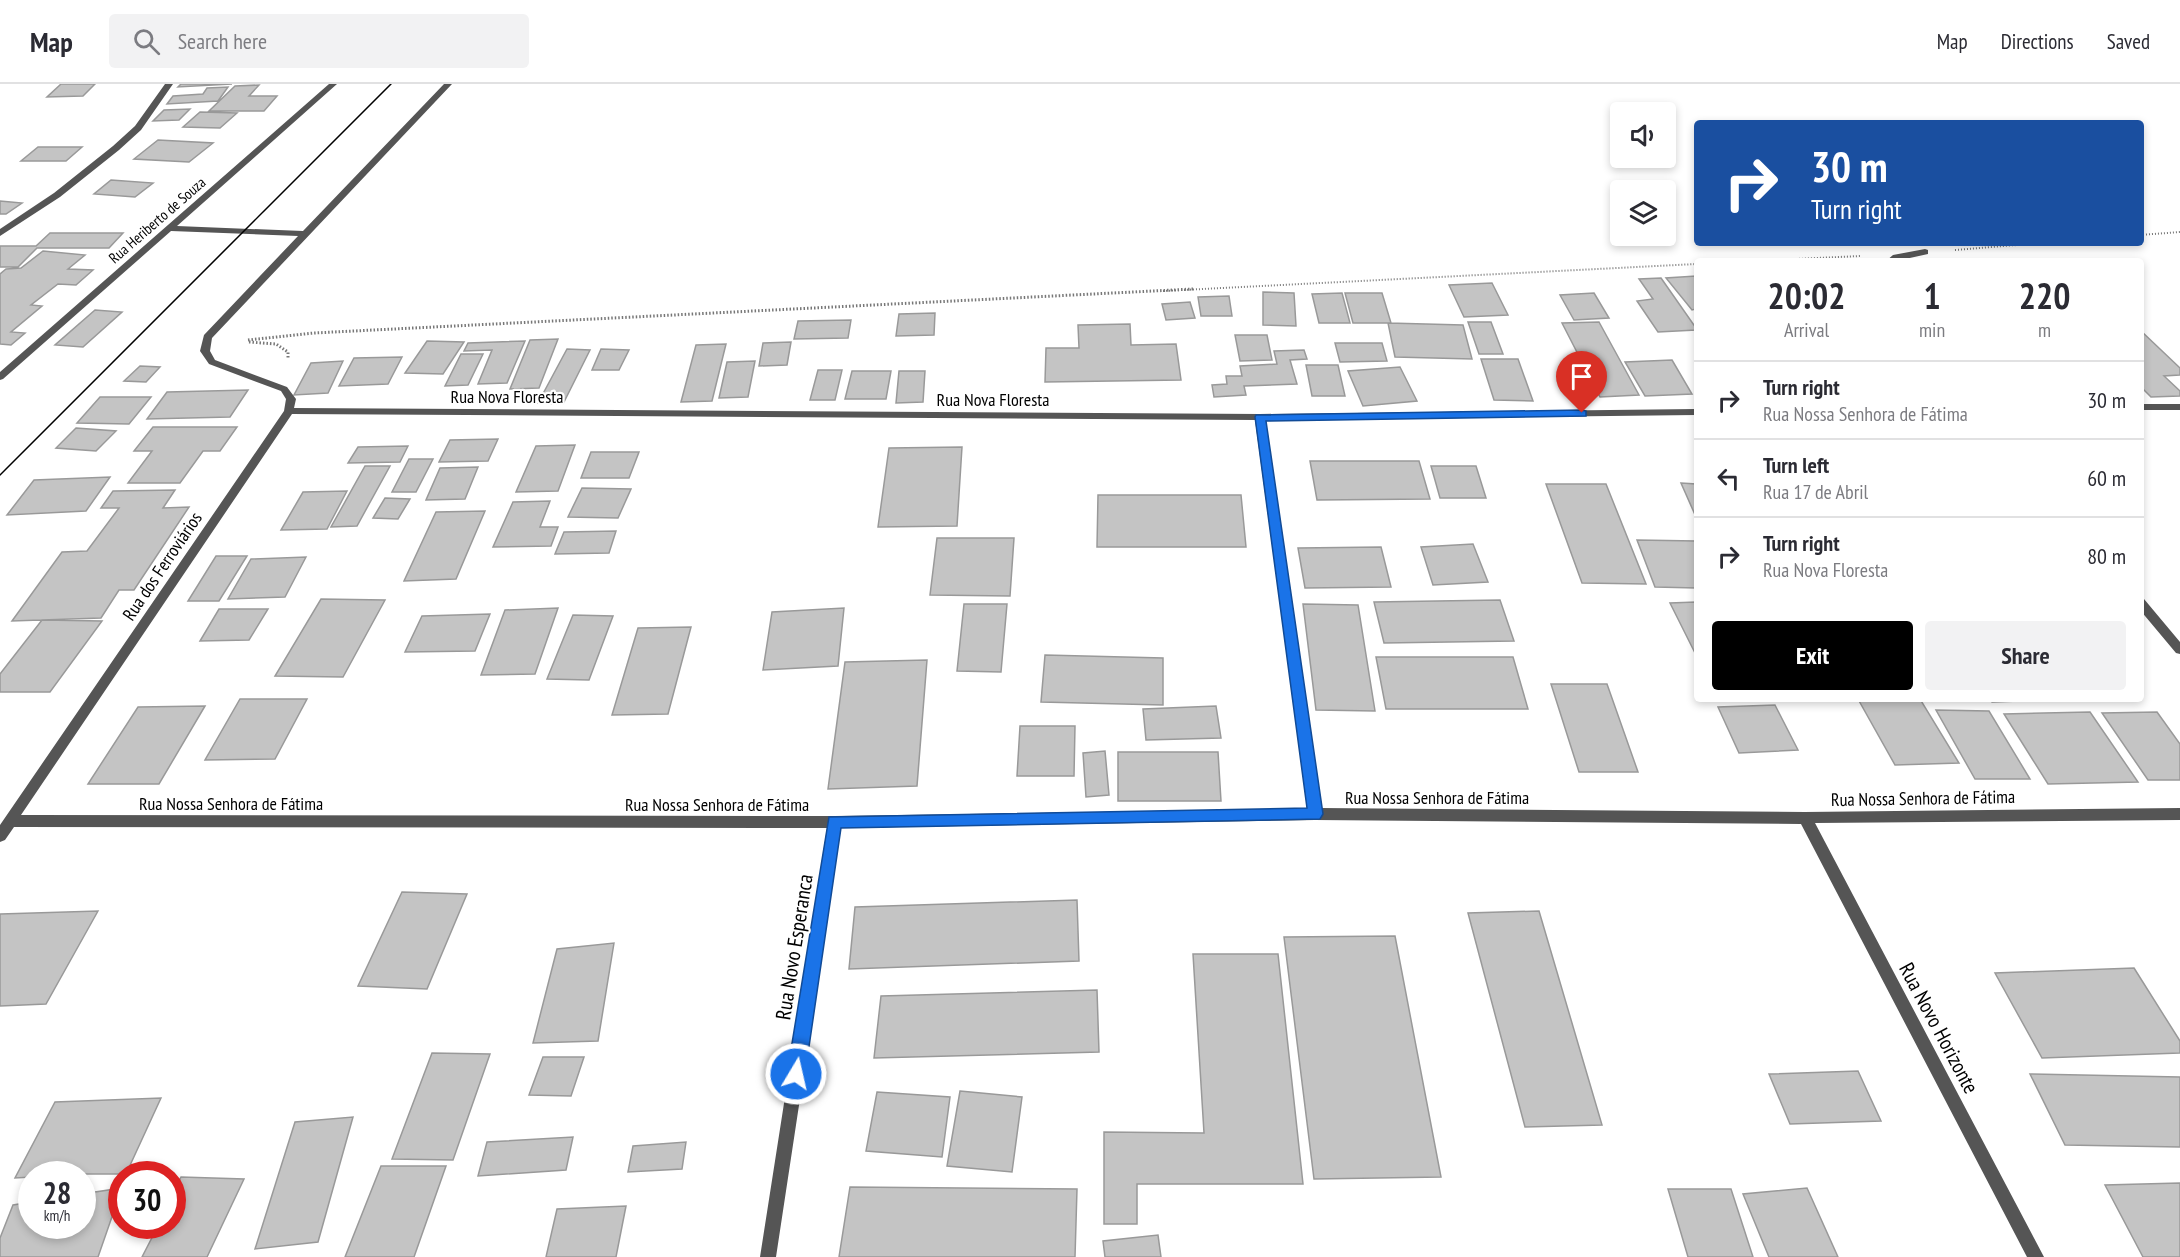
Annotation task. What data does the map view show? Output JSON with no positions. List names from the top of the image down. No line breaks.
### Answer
{"streets":{"street":["Rua Heriberto de Souza","Rua Nova Floresta","Rua dos Ferroviários","Rua Nossa Senhora de Fátima","Rua Novo Esperanca","Rua Novo Horizonte"]},"crossings":[["Rua Nova Floresta","Rua dos Ferroviários"],["Rua dos Ferroviários","Rua Nossa Senhora de Fátima"],["Rua Nossa Senhora de Fátima","Rua Novo Esperanca"],["Rua Nossa Senhora de Fátima","Rua Novo Horizonte"]],"page":{"header":"Map","search":"Search here","nav":["Map","Directions","Saved"],"turn":["30 m","Turn right"],"eta":["20:02","Arrival","1","min","220","m"],"list":[{"name":"Turn right","note":"Rua Nossa Senhora de Fátima","value":"30 m"},{"name":"Turn left","note":"Rua 17 de Abril","value":"60 m"},{"name":"Turn right","note":"Rua Nova Floresta","value":"80 m"}],"buttons":["Exit","Share"],"speed":"28 km/h","limit":"30"}}
